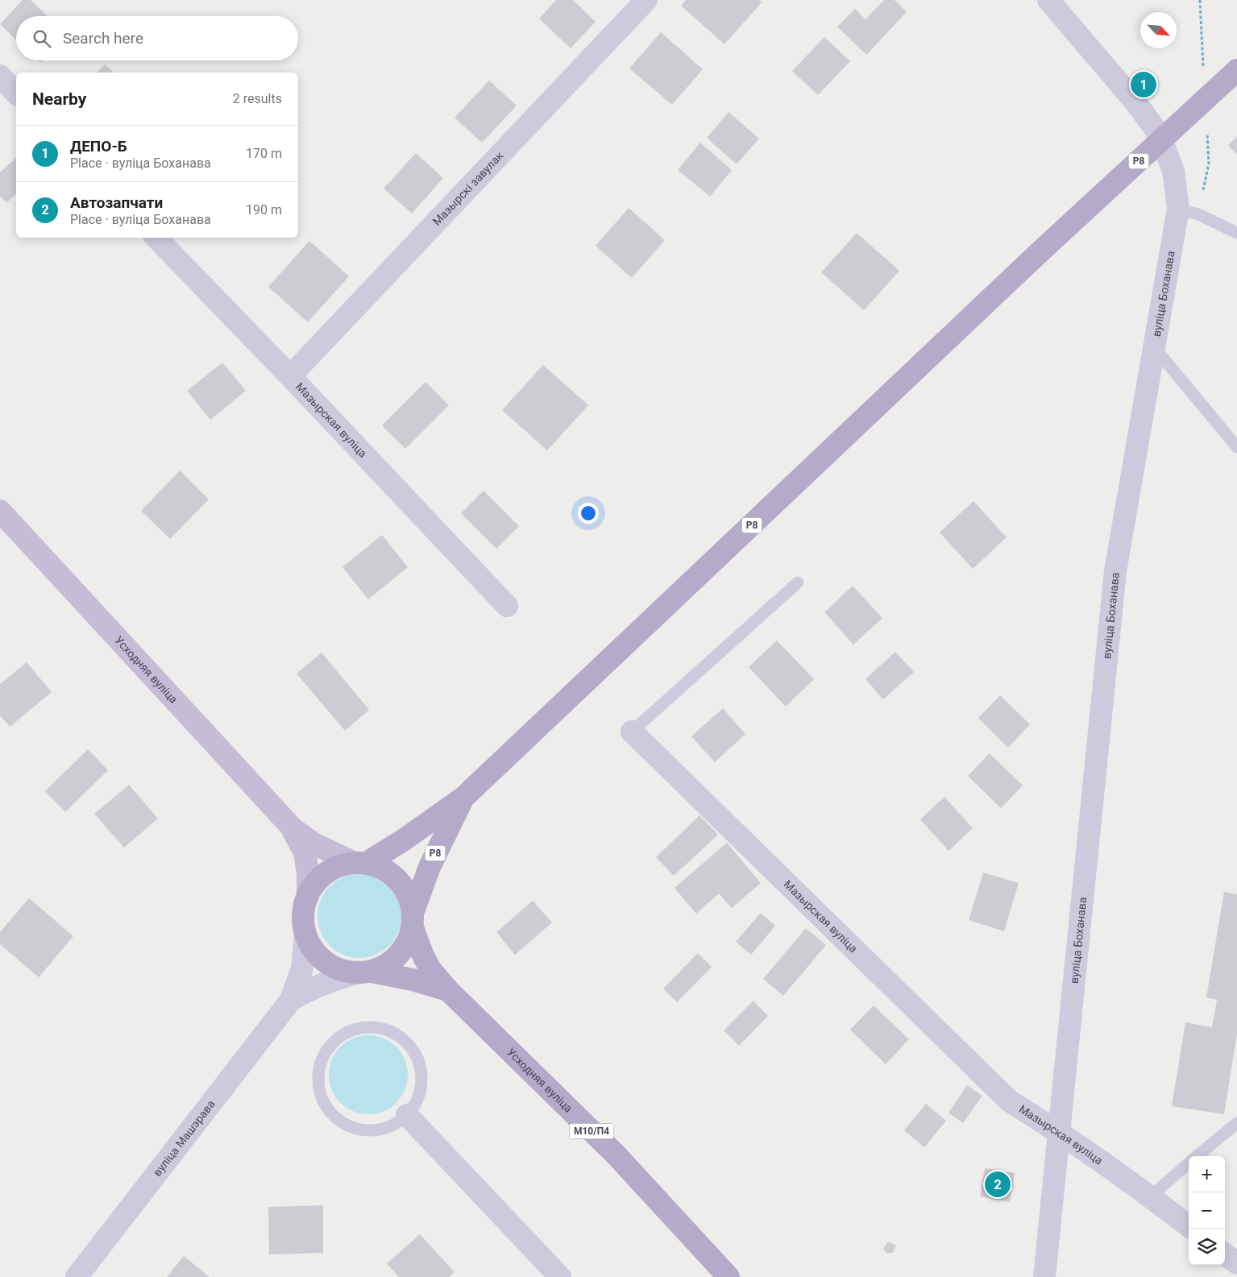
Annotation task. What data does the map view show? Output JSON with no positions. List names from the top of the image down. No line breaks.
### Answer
{"streets":{"main road":["Р8","Усходняя вуліца","М10/П4"],"street":["Мазырскі завулак","вуліца Боханава","Мазырская вуліца","вуліца Машэрава"]},"crossings":[["Р8","Усходняя вуліца"],["Р8","М10/П4"],["Р8","вуліца Машэрава"],["Мазырскі завулак","Мазырская вуліца"],["вуліца Боханава","Мазырская вуліца"],["Усходняя вуліца","М10/П4"],["Усходняя вуліца","вуліца Машэрава"],["М10/П4","вуліца Машэрава"]],"north":"bottom right","page":{"search":"Search here","pins":["1","2"],"heading":["Nearby","2 results"],"list":[{"mark":"1","name":"ДЕПО-Б","note":"Place · вуліца Боханава","value":"170 m"},{"mark":"2","name":"Автозапчати","note":"Place · вуліца Боханава","value":"190 m"}],"map_buttons":["+","−"]}}
